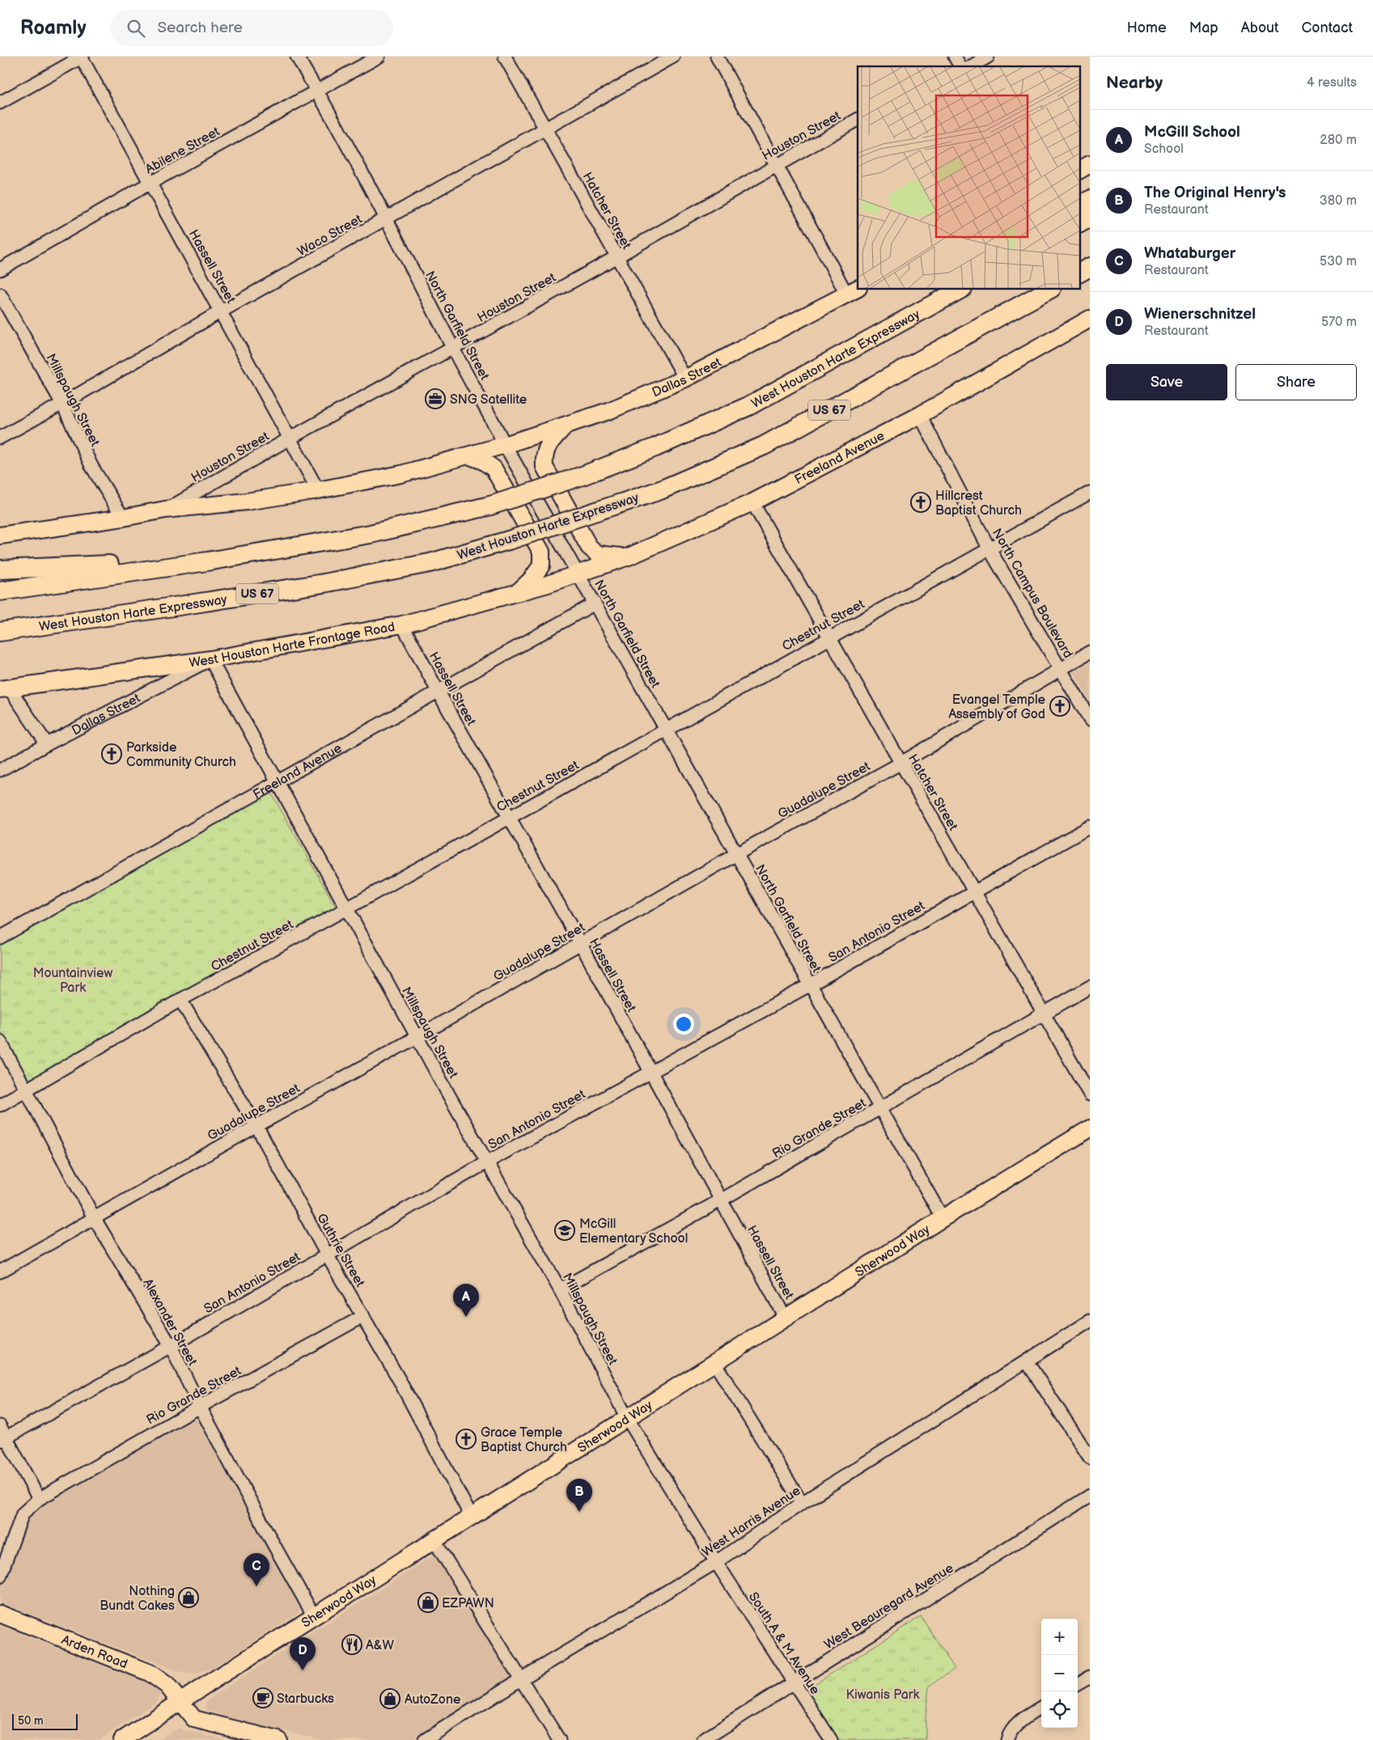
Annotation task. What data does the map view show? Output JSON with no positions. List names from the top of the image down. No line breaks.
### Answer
{"streets":{"highway":["West Houston Harte Expressway","US 67"],"main road":["Dallas Street","Freeland Avenue","West Houston Harte Frontage Road","Sherwood Way","Arden Road"],"street":["Houston Street","Abilene Street","Hatcher Street","Waco Street","Hassell Street","North Garfield Street","Millspaugh Street","North Campus Boulevard","Chestnut Street","Guadalupe Street","San Antonio Street","Rio Grande Street","Guthrie Street","Alexander Street","West Harris Avenue","West Beauregard Avenue","South A & M Avenue"]},"crossings":[["Houston Street","Hatcher Street"],["Houston Street","Hassell Street"],["Houston Street","North Garfield Street"],["Abilene Street","Hassell Street"],["Abilene Street","North Garfield Street"],["Hatcher Street","Waco Street"],["Hatcher Street","Dallas Street"],["Hatcher Street","Freeland Avenue"],["Hatcher Street","Chestnut Street"],["Hatcher Street","Guadalupe Street"],["Hatcher Street","San Antonio Street"],["Hatcher Street","Rio Grande Street"],["Waco Street","Hassell Street"],["Waco Street","North Garfield Street"],["Waco Street","Millspaugh Street"],["Hassell Street","Freeland Avenue"],["Hassell Street","Chestnut Street"],["Hassell Street","West Houston Harte Frontage Road"],["Hassell Street","Guadalupe Street"],["Hassell Street","San Antonio Street"],["Hassell Street","Rio Grande Street"],["Hassell Street","Sherwood Way"],["North Garfield Street","Dallas Street"],["North Garfield Street","Freeland Avenue"],["North Garfield Street","Chestnut Street"],["North Garfield Street","West Houston Harte Frontage Road"],["North Garfield Street","Guadalupe Street"],["North Garfield Street","San Antonio Street"],["North Garfield Street","Rio Grande Street"],["North Garfield Street","Sherwood Way"],["Dallas Street","Millspaugh Street"],["Dallas Street","West Houston Harte Frontage Road"],["Millspaugh Street","Freeland Avenue"],["Millspaugh Street","Chestnut Street"],["Millspaugh Street","West Houston Harte Frontage Road"],["Millspaugh Street","Guadalupe Street"],["Millspaugh Street","San Antonio Street"],["Millspaugh Street","Rio Grande Street"],["Millspaugh Street","Sherwood Way"],["Millspaugh Street","West Harris Avenue"],["Millspaugh Street","South A & M Avenue"],["Freeland Avenue","North Campus Boulevard"],["Freeland Avenue","West Houston Harte Frontage Road"],["North Campus Boulevard","Chestnut Street"],["North Campus Boulevard","Guadalupe Street"],["Chestnut Street","Guthrie Street"],["Chestnut Street","Alexander Street"],["Guadalupe Street","Guthrie Street"],["Guadalupe Street","Alexander Street"],["San Antonio Street","Guthrie Street"],["San Antonio Street","Alexander Street"],["Rio Grande Street","Guthrie Street"],["Rio Grande Street","Alexander Street"],["Guthrie Street","Sherwood Way"],["Sherwood Way","Alexander Street"],["Sherwood Way","Arden Road"],["West Harris Avenue","South A & M Avenue"],["West Beauregard Avenue","South A & M Avenue"]],"parks":["Mountainview Park","Kiwanis Park"],"places":{"office":["SNG Satellite"],"church":["Hillcrest Baptist Church","Evangel Temple Assembly of God","Parkside Community Church","Grace Temple Baptist Church"],"school or university":["McGill Elementary School"],"shop":["Nothing Bundt Cakes","EZPAWN","AutoZone"],"restaurant":["A&W"],"cafe":["Starbucks"]},"scale_bar":"50 m","page":{"header":"Roamly","search":"Search here","nav":["Home","Map","About","Contact"],"heading":["Nearby","4 results"],"list":[{"mark":"A","name":"McGill School","note":"School","value":"280 m"},{"mark":"B","name":"The Original Henry's","note":"Restaurant","value":"380 m"},{"mark":"C","name":"Whataburger","note":"Restaurant","value":"530 m"},{"mark":"D","name":"Wienerschnitzel","note":"Restaurant","value":"570 m"}],"buttons":["Save","Share"],"pins":["A","B","C","D"],"map_buttons":["+","−"],"scale":"50 m"}}
